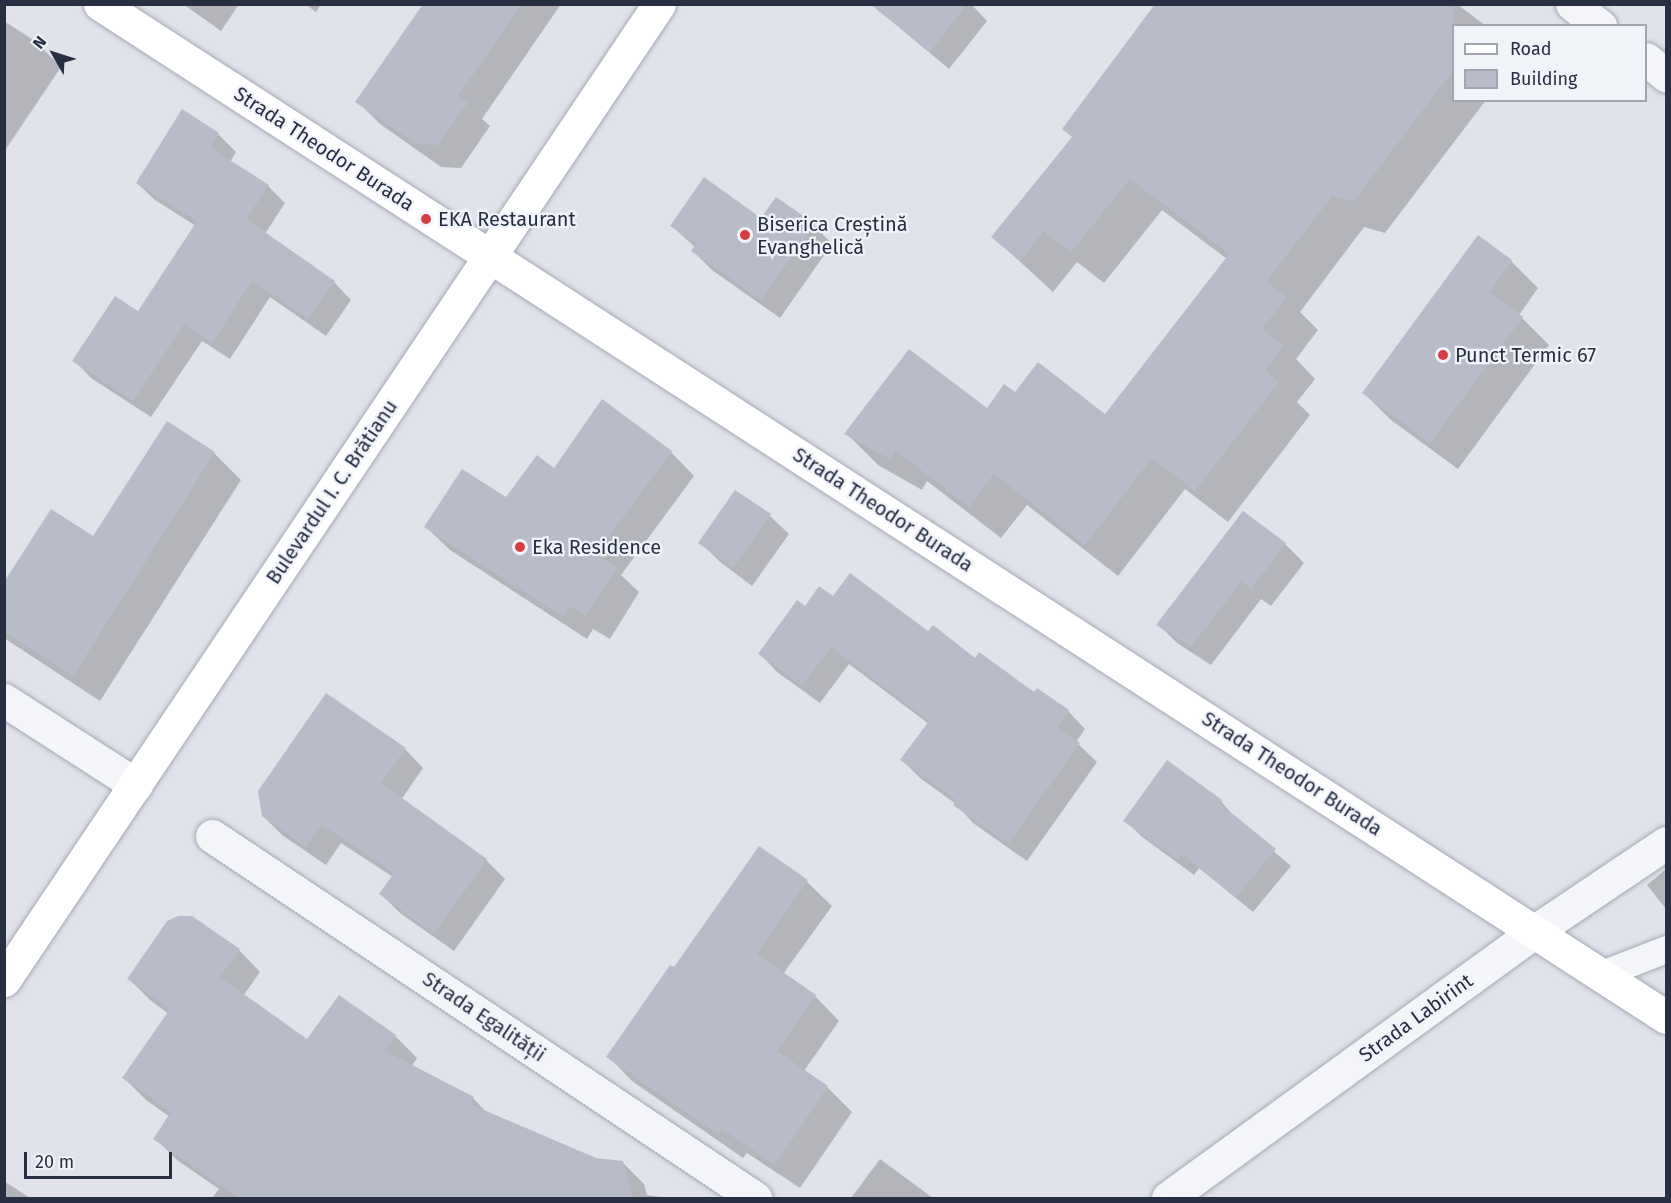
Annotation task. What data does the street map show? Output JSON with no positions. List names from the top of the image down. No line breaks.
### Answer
{"streets":{"street":["Strada Theodor Burada","Bulevardul I. C. Brătianu","Strada Egalității","Strada Labirint"]},"crossings":[["Strada Theodor Burada","Bulevardul I. C. Brătianu"],["Strada Theodor Burada","Strada Labirint"]],"places":["EKA Restaurant","Biserica Creștină Evanghelică","Punct Termic 67","Eka Residence"],"legend":["Road","Building"],"scale_bar":"20 m","north":"top left"}
